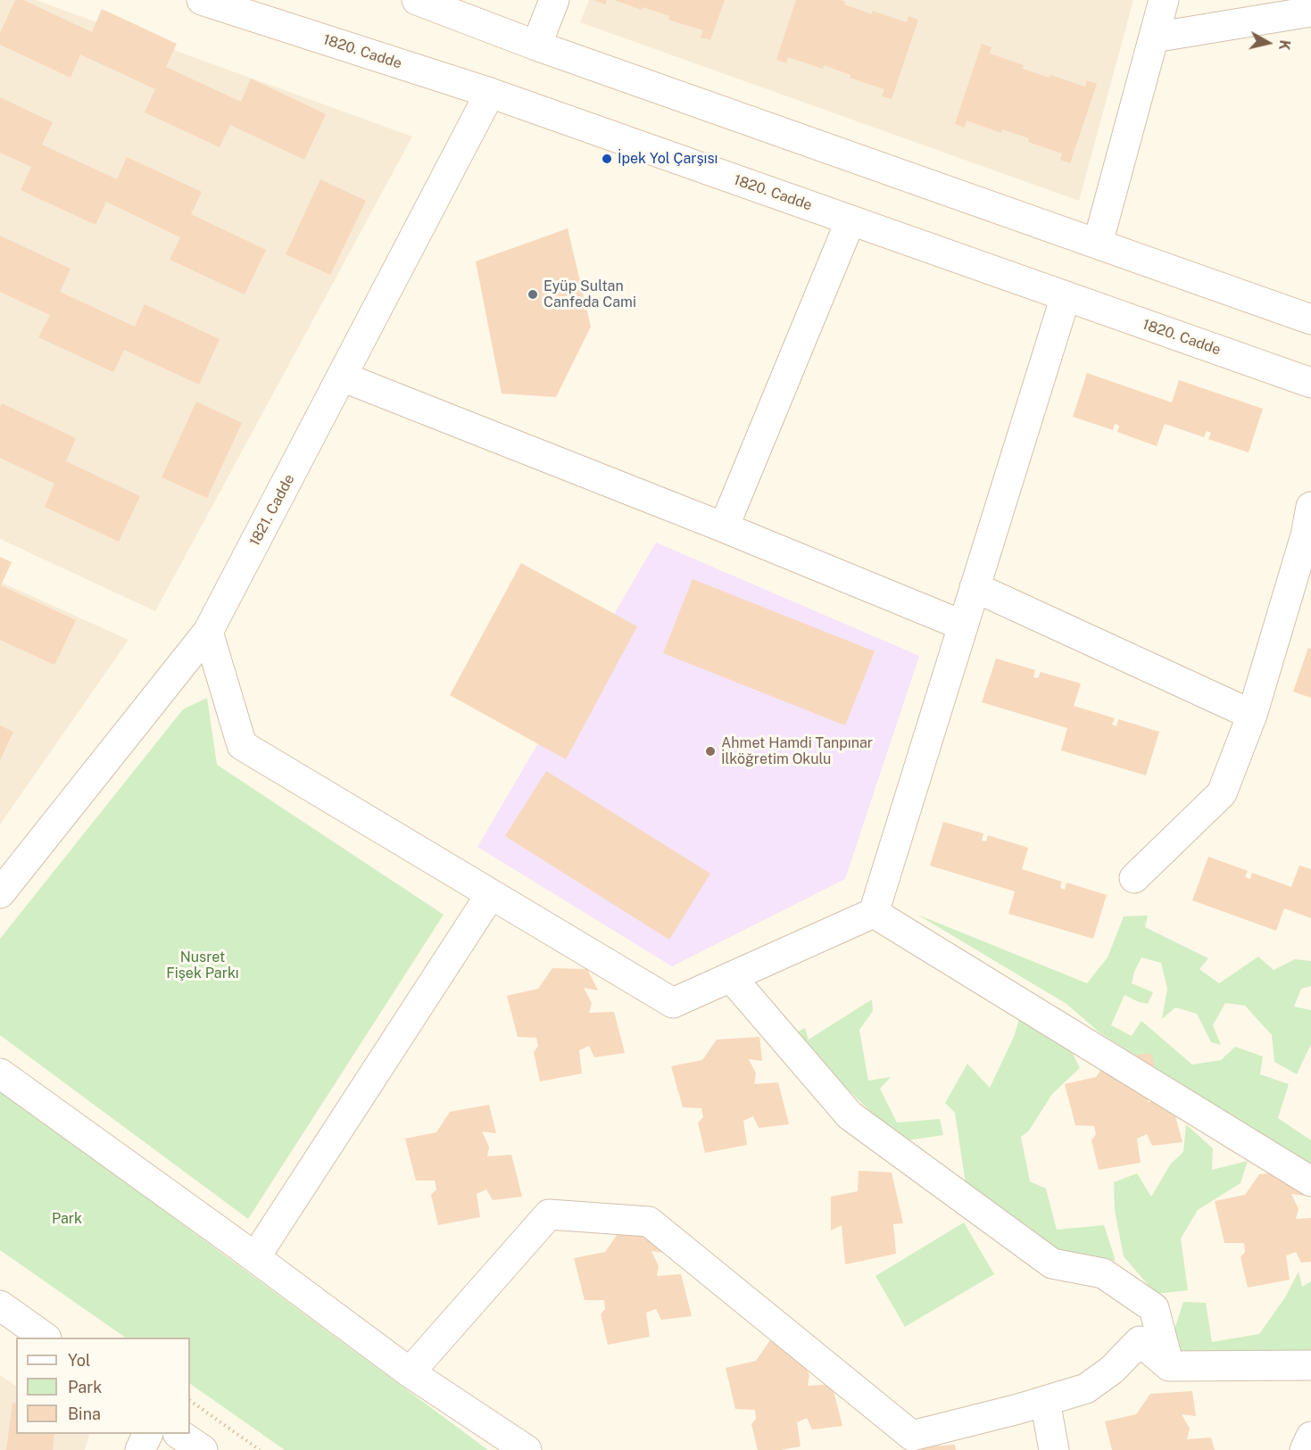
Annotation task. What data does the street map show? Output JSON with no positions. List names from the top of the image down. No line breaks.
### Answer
{"streets":{"street":["1820. Cadde","1821. Cadde"]},"crossings":[["1820. Cadde","1821. Cadde"]],"parks":["Nusret Fişek Parkı","Park"],"places":["İpek Yol Çarşısı","Eyüp Sultan Canfeda Cami","Ahmet Hamdi Tanpınar İlköğretim Okulu"],"legend":["Yol","Park","Bina"],"north":"right"}
